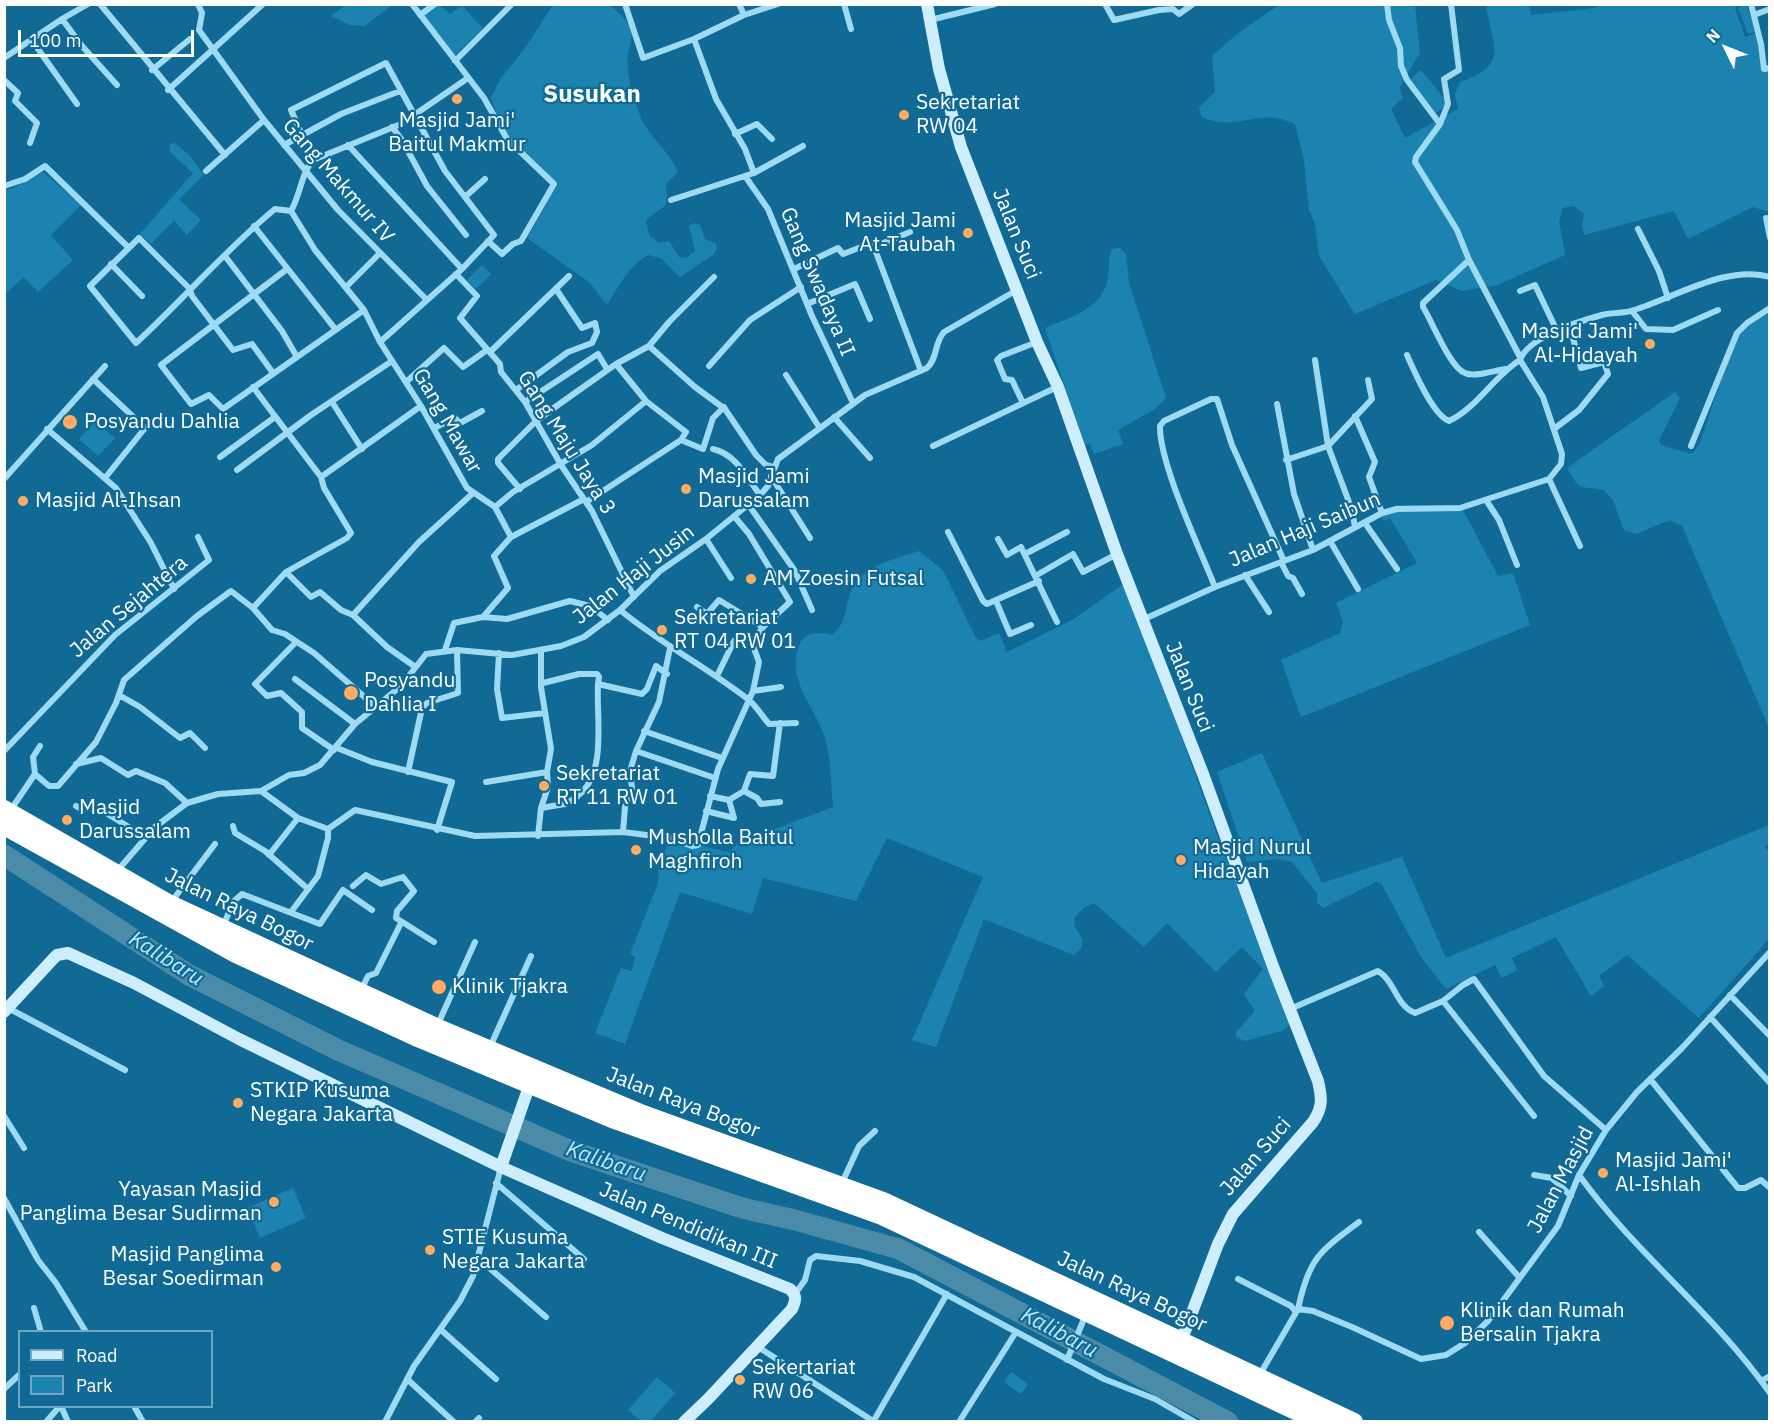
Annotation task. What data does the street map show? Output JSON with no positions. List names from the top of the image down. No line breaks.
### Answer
{"streets":{"highway":["Jalan Raya Bogor"],"street":["Gang Makmur IV","Jalan Suci","Gang Swadaya II","Gang Mawar","Gang Maju Jaya 3","Jalan Haji Saibun","Jalan Haji Jusin","Jalan Sejahtera","Jalan Masjid","Jalan Pendidikan III"]},"crossings":[["Jalan Suci","Jalan Haji Saibun"],["Jalan Suci","Jalan Raya Bogor"],["Gang Maju Jaya 3","Jalan Haji Jusin"],["Jalan Haji Jusin","Jalan Raya Bogor"]],"districts":["Susukan"],"water":["Kalibaru"],"places":["Masjid Jami' Baitul Makmur","Sekretariat RW 04","Masjid Jami At-Taubah","Masjid Jami' Al-Hidayah","Posyandu Dahlia","Masjid Jami Darussalam","Masjid Al-Ihsan","AM Zoesin Futsal","Sekretariat RT 04 RW 01","Posyandu Dahlia I","Sekretariat RT 11 RW 01","Masjid Darussalam","Musholla Baitul Maghfiroh","Masjid Nurul Hidayah","Klinik Tjakra","STKIP Kusuma Negara Jakarta","Masjid Jami' Al-Ishlah","Yayasan Masjid Panglima Besar Sudirman","STIE Kusuma Negara Jakarta","Masjid Panglima Besar Soedirman","Klinik dan Rumah Bersalin Tjakra","Sekertariat RW 06"],"legend":["Road","Park"],"scale_bar":"100 m","north":"top left"}
